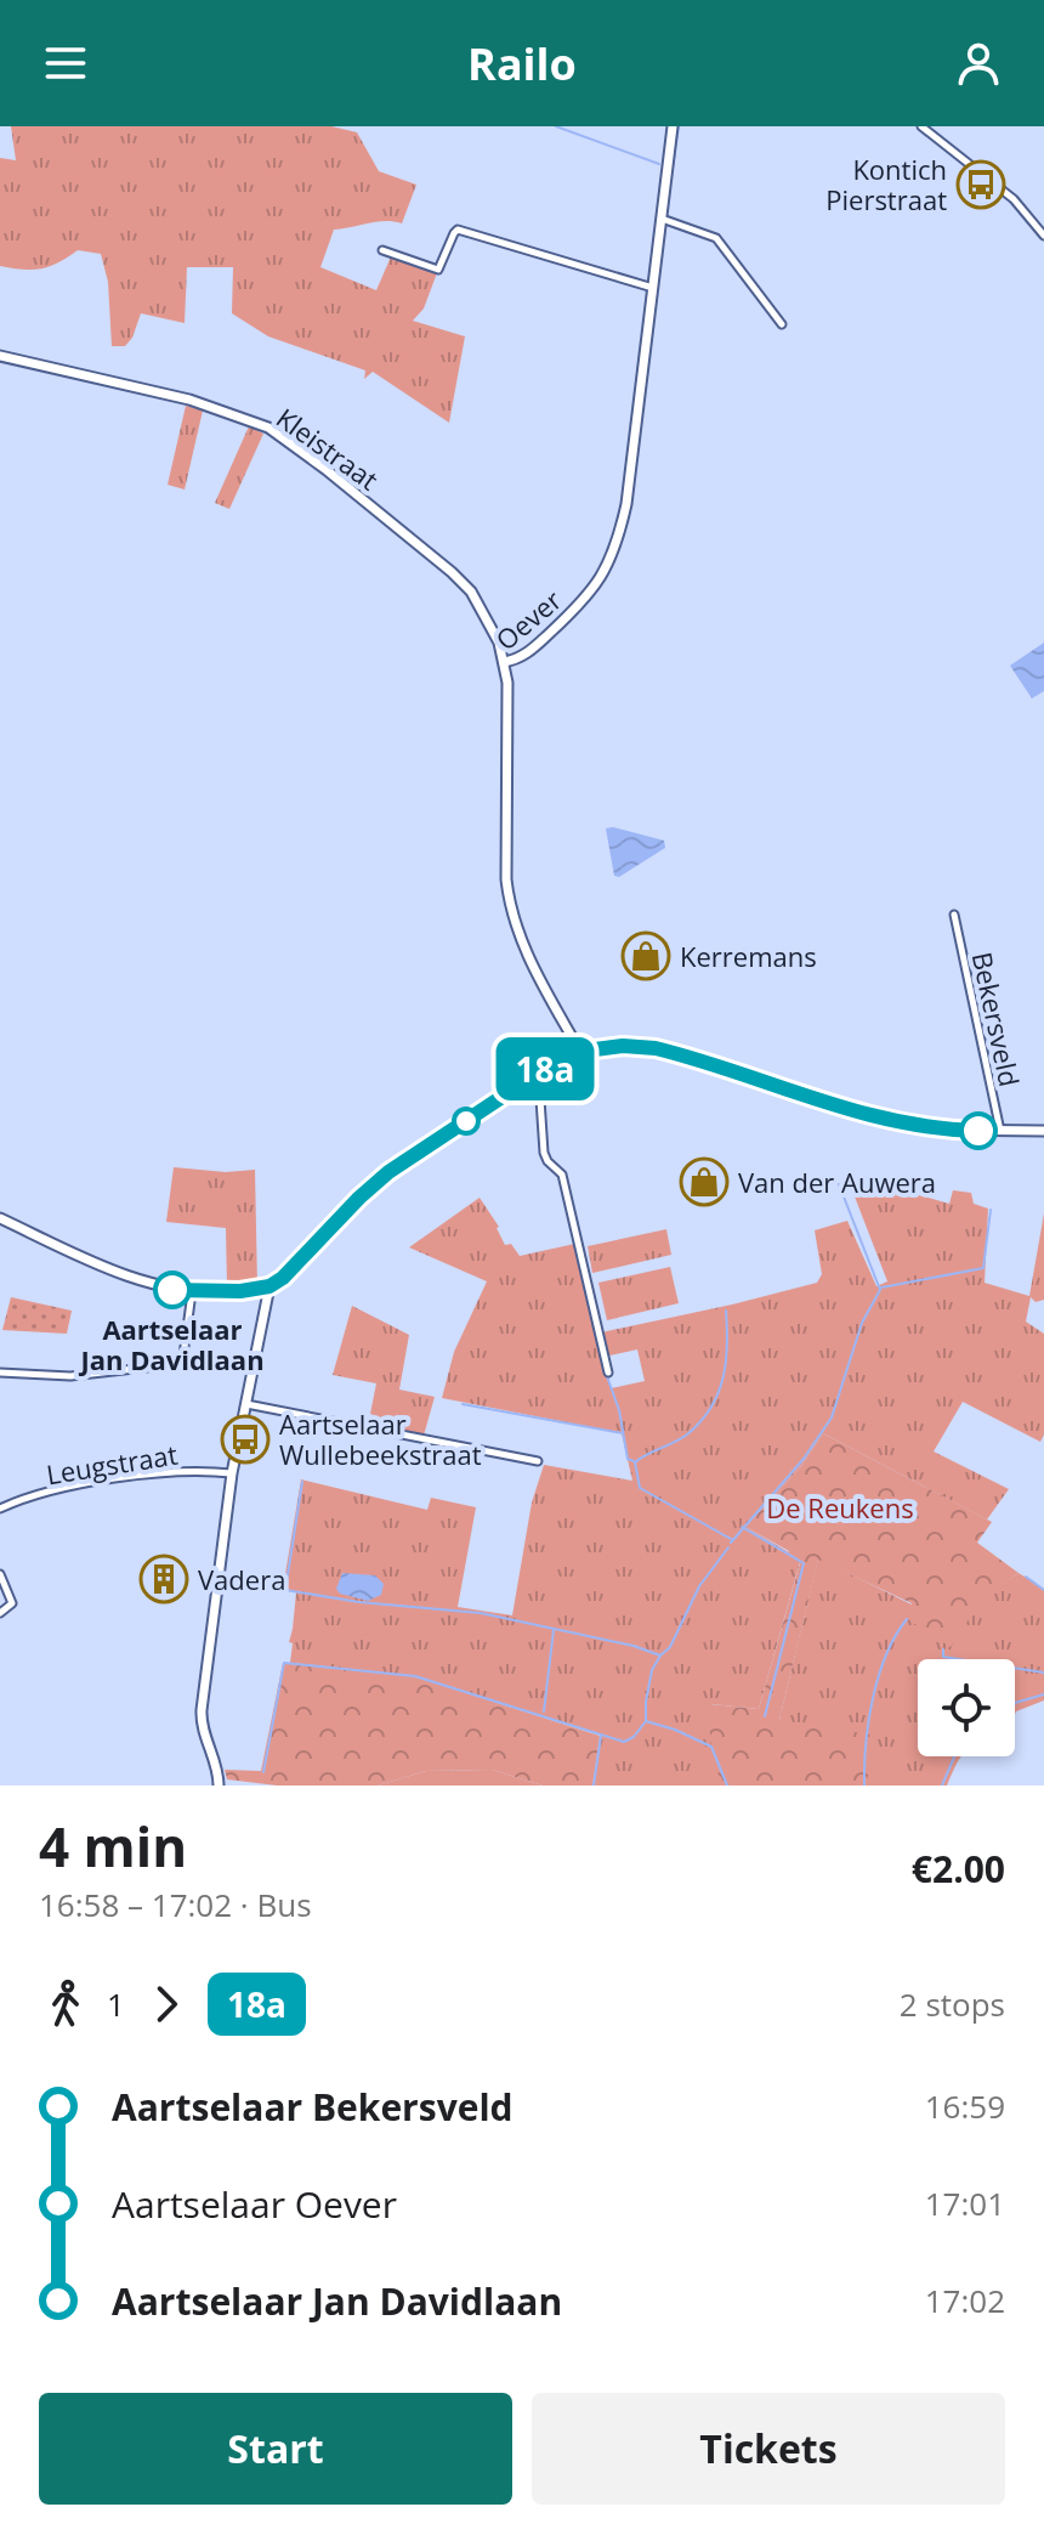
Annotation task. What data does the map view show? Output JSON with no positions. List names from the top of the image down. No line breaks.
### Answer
{"streets":{"street":["Kleistraat","Oever","Bekersveld","Leugstraat"]},"crossings":[["Kleistraat","Oever"]],"parks":["De Reukens"],"places":{"bus stop":["Kontich Pierstraat","Aartselaar Wullebeekstraat"],"shop":["Kerremans","Van der Auwera"],"other":["Aartselaar Jan Davidlaan"],"building":["Vadera"]},"lines":["bus line 18a"],"page":{"header":"Railo","on_map":"18a","heading":["4 min","16:58 – 17:02 · Bus","€2.00"],"legs":["1","18a","2 stops"],"list":[{"name":"Aartselaar Bekersveld","value":"16:59"},{"name":"Aartselaar Oever","value":"17:01"},{"name":"Aartselaar Jan Davidlaan","value":"17:02"}],"buttons":["Start","Tickets"]}}
